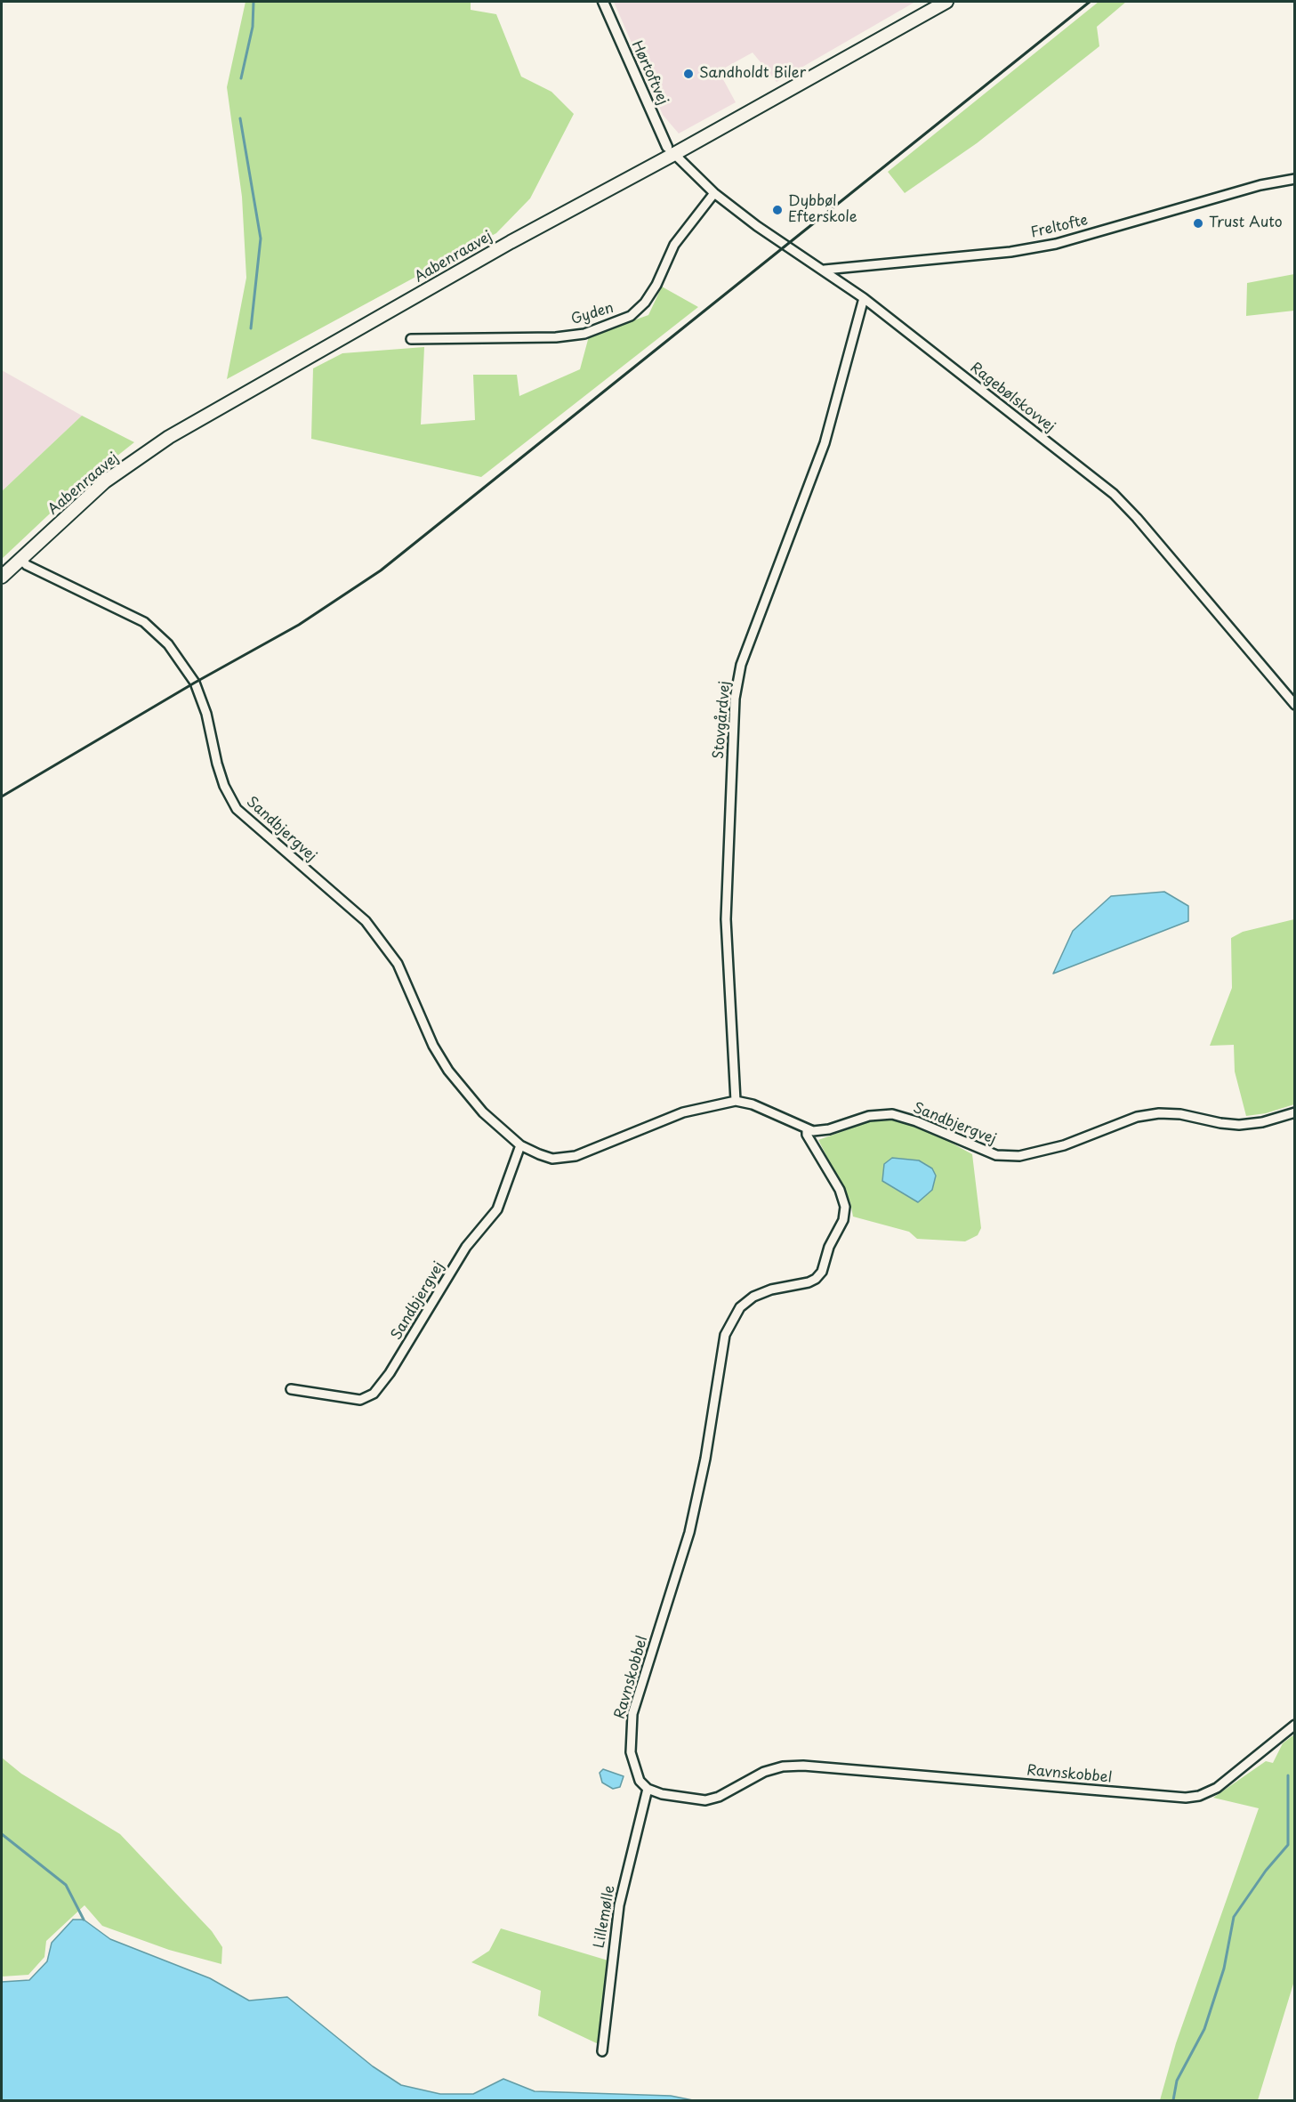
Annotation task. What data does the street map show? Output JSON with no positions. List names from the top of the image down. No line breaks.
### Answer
{"streets":{"main road":["Aabenraavej"],"street":["Hørtoftvej","Freltofte","Gyden","Ragebølskovvej","Stovgårdvej","Sandbjergvej","Ravnskobbel","Lillemølle"]},"crossings":[["Hørtoftvej","Aabenraavej"],["Hørtoftvej","Ragebølskovvej"],["Freltofte","Ragebølskovvej"],["Aabenraavej","Ragebølskovvej"],["Aabenraavej","Sandbjergvej"],["Gyden","Ragebølskovvej"],["Ragebølskovvej","Stovgårdvej"],["Stovgårdvej","Sandbjergvej"],["Sandbjergvej","Ravnskobbel"],["Ravnskobbel","Lillemølle"]],"places":["Sandholdt Biler","Dybbøl Efterskole","Trust Auto"]}
